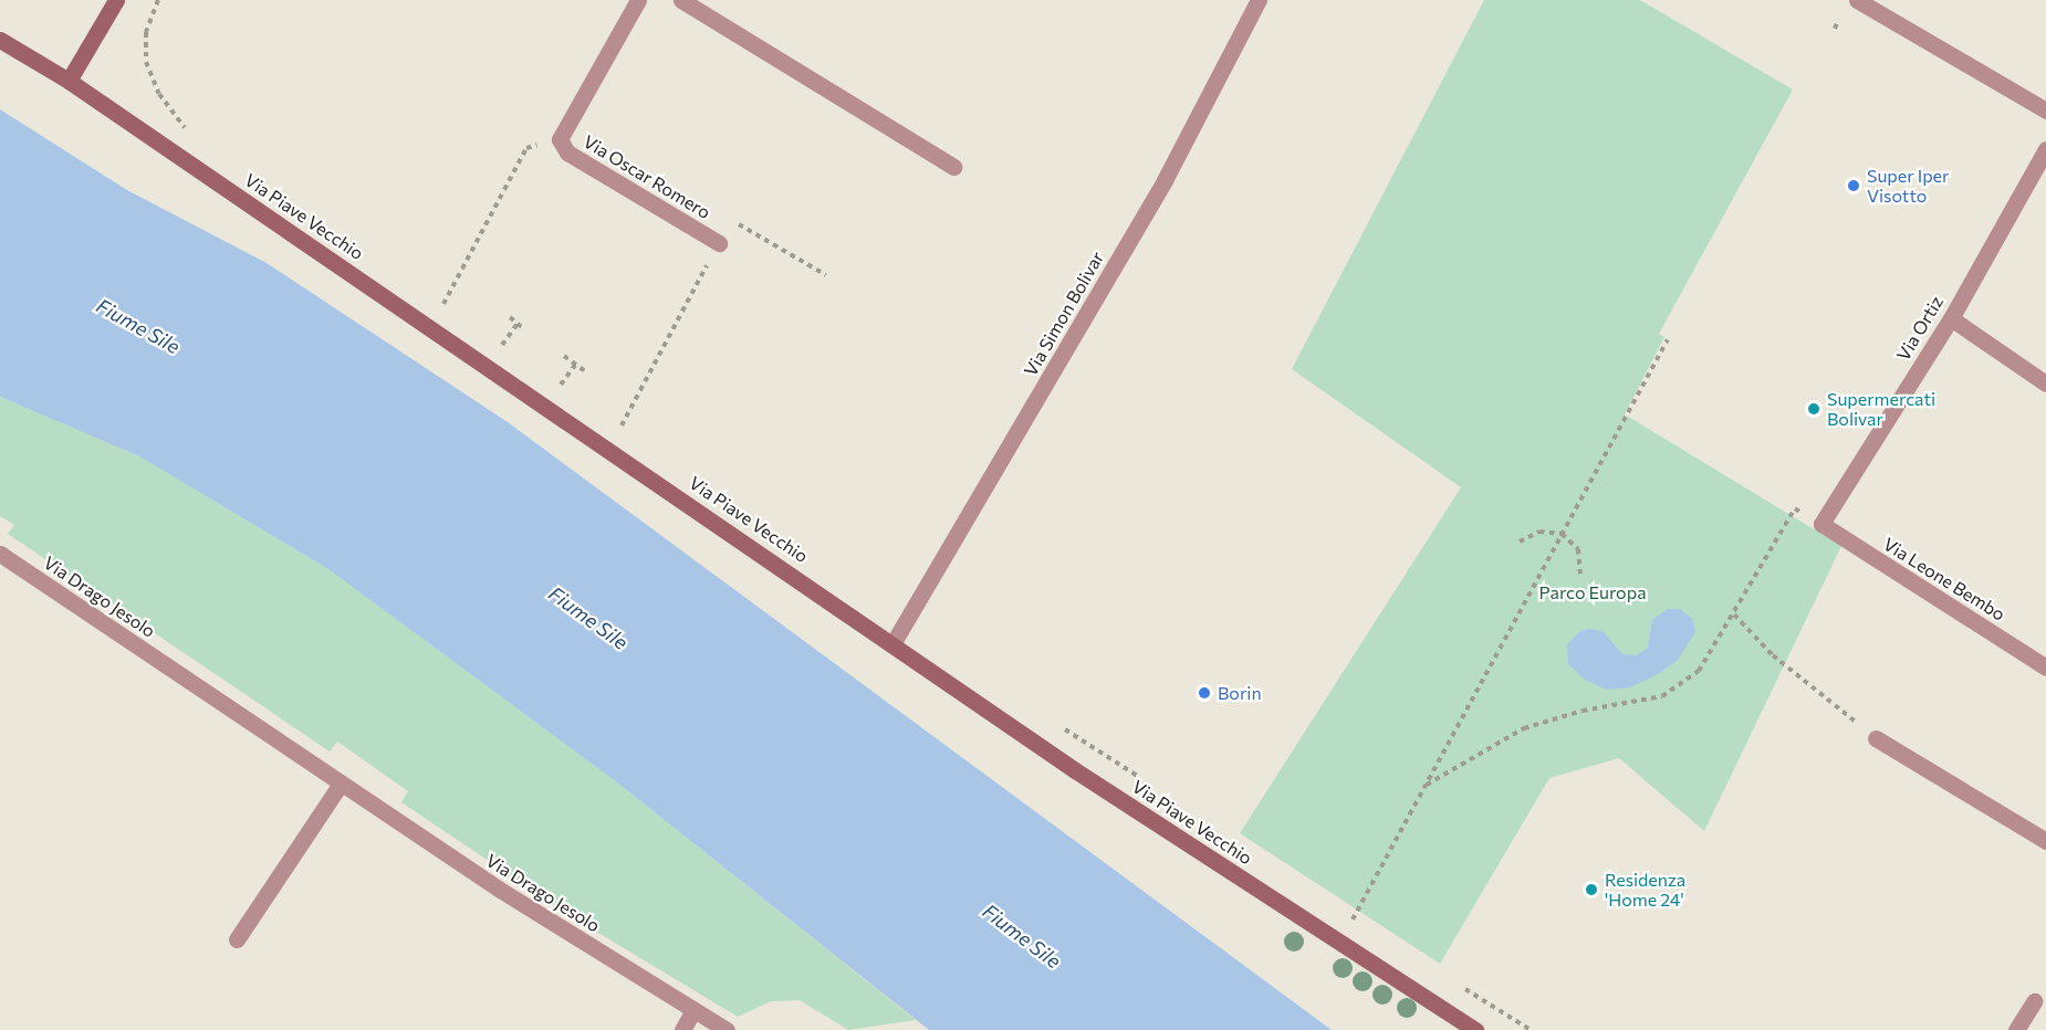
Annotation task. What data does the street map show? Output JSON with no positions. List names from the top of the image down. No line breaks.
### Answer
{"streets":{"street":["Via Oscar Romero","Via Piave Vecchio","Via Simon Bolivar","Via Ortiz","Via Leone Bembo","Via Drago Jesolo"]},"crossings":[["Via Piave Vecchio","Via Simon Bolivar"],["Via Ortiz","Via Leone Bembo"]],"water":["Fiume Sile"],"parks":["Parco Europa"],"places":["Super Iper Visotto","Supermercati Bolivar","Borin","Residenza 'Home 24'"]}
